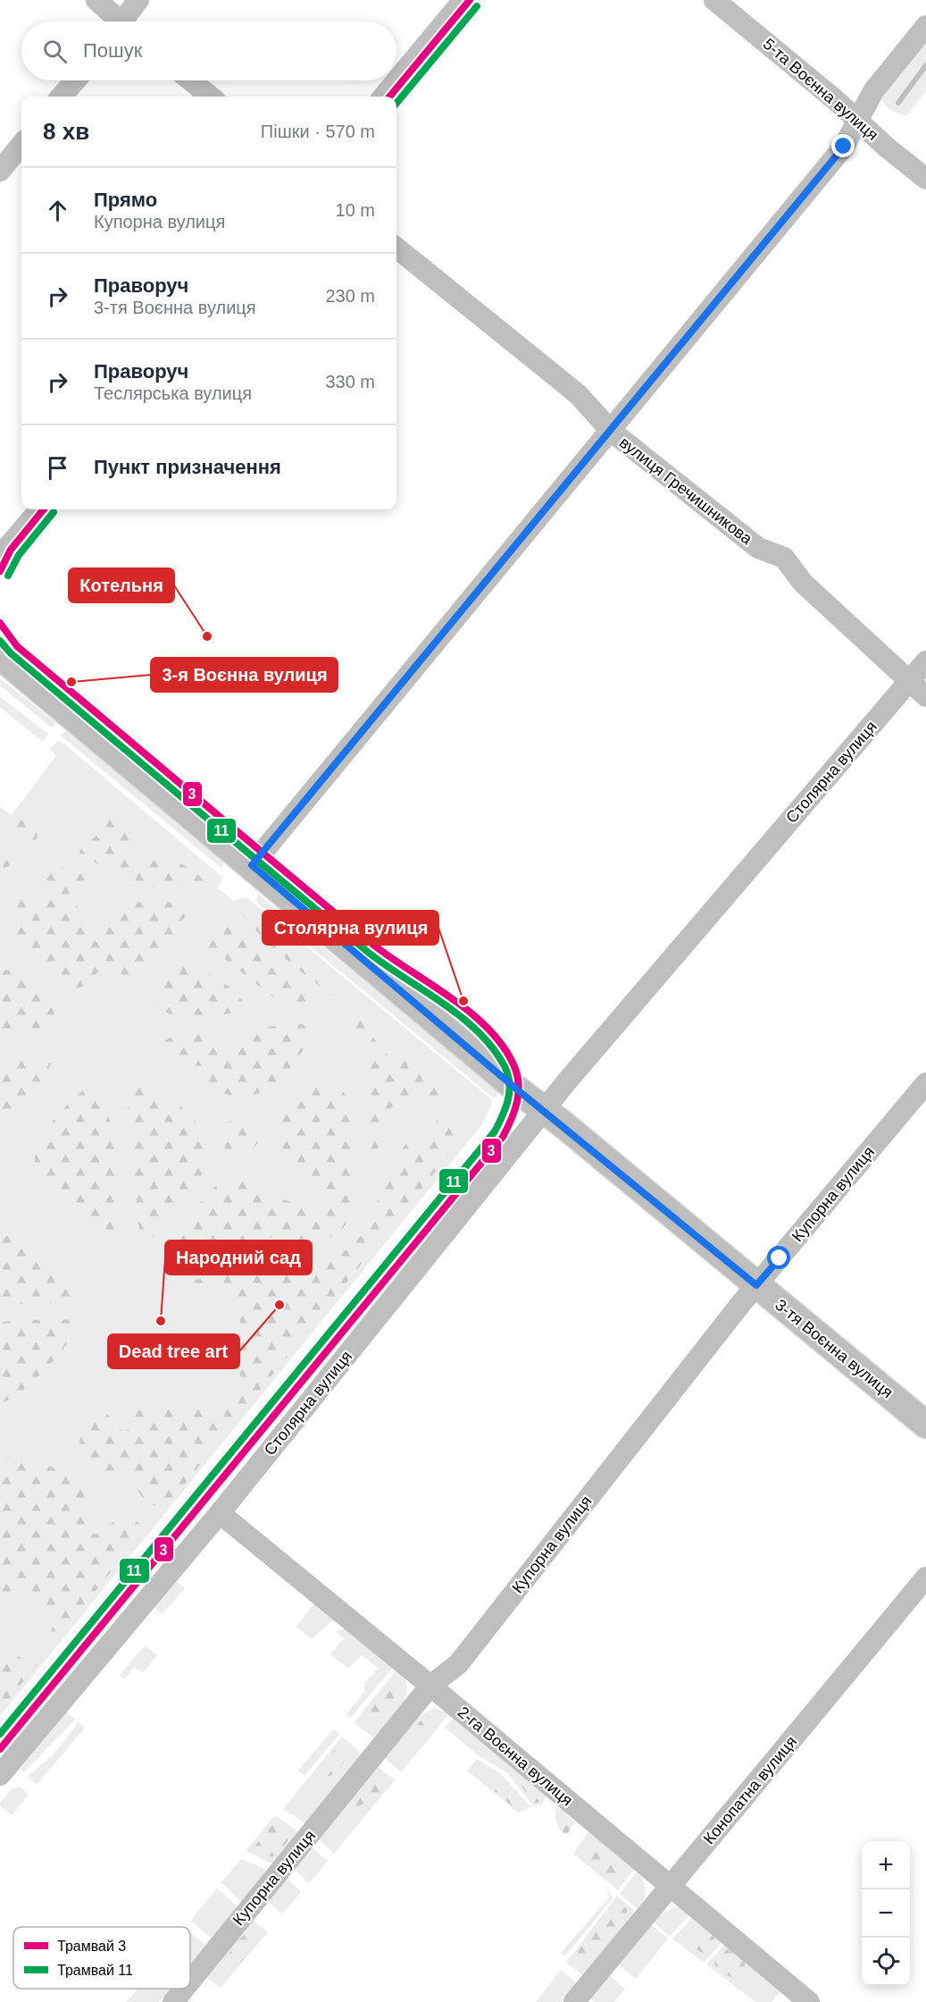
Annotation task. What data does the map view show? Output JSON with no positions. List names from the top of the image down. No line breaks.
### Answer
{"streets":{"main road":["3-тя Воєнна вулиця"],"street":["5-та Воєнна вулиця","вулиця Гречишникова","Столярна вулиця","Купорна вулиця","2-га Воєнна вулиця","Конопатна вулиця"]},"crossings":[["вулиця Гречишникова","Столярна вулиця"],["Столярна вулиця","3-тя Воєнна вулиця"],["Столярна вулиця","2-га Воєнна вулиця"],["Купорна вулиця","3-тя Воєнна вулиця"],["Купорна вулиця","2-га Воєнна вулиця"],["2-га Воєнна вулиця","Конопатна вулиця"]],"places":["Котельня","3-я Воєнна вулиця","Столярна вулиця","Dead tree art","Народний сад"],"lines":["tram line 3","tram line 11"],"legend":["Трамвай 3","Трамвай 11"],"page":{"search":"Пошук","heading":["8 хв","Пішки · 570 m"],"list":[["Прямо","Купорна вулиця","10 m"],["Праворуч","3-тя Воєнна вулиця","230 m"],["Праворуч","Теслярська вулиця","330 m"],"Пункт призначення"],"map_buttons":["+","−"]}}
